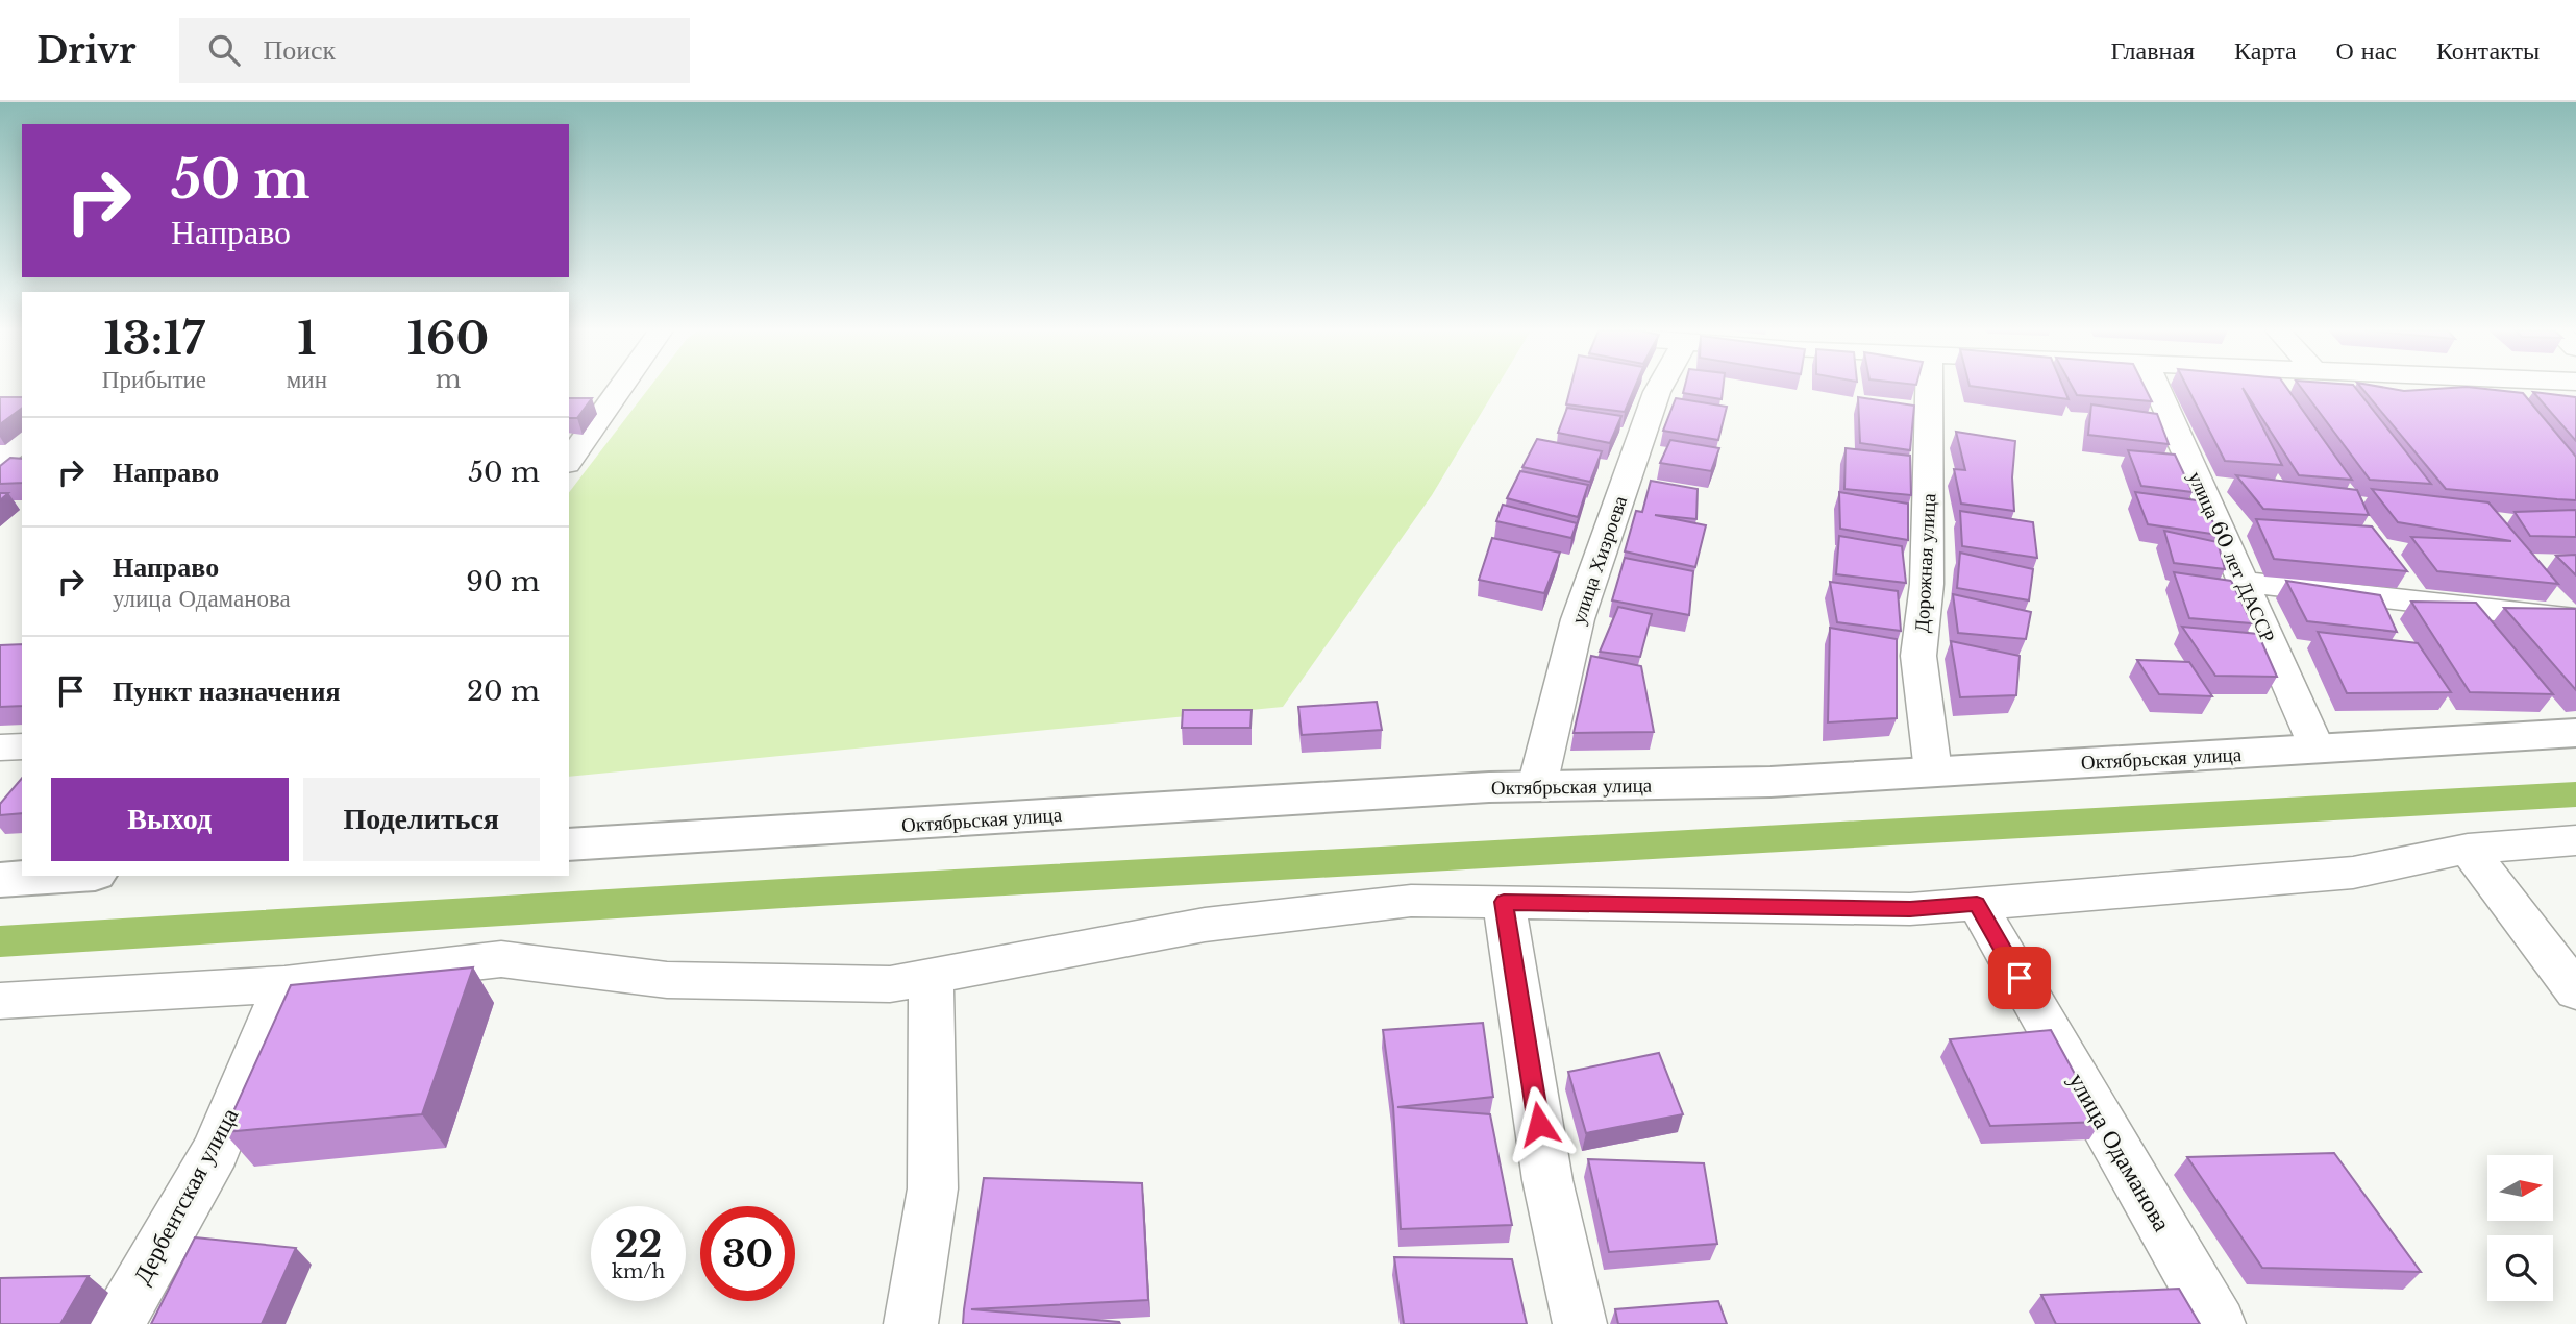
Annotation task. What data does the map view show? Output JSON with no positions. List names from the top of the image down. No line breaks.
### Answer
{"streets":{"street":["улица 60 лет ДАССР","улица Хизроева","Дорожная улица","Октябрьская улица","улица Одаманова","Дербентская улица"]},"crossings":[["улица 60 лет ДАССР","Октябрьская улица"],["улица Хизроева","Октябрьская улица"],["Дорожная улица","Октябрьская улица"]],"north":"right","page":{"header":"Drivr","search":"Поиск","nav":["Главная","Карта","О нас","Контакты"],"turn":["50 m","Направо"],"eta":["13:17","Прибытие","1","мин","160","m"],"list":[{"name":"Направо","value":"50 m"},{"name":"Направо","note":"улица Одаманова","value":"90 m"},{"name":"Пункт назначения","value":"20 m"}],"buttons":["Выход","Поделиться"],"speed":"22 km/h","limit":"30"}}
